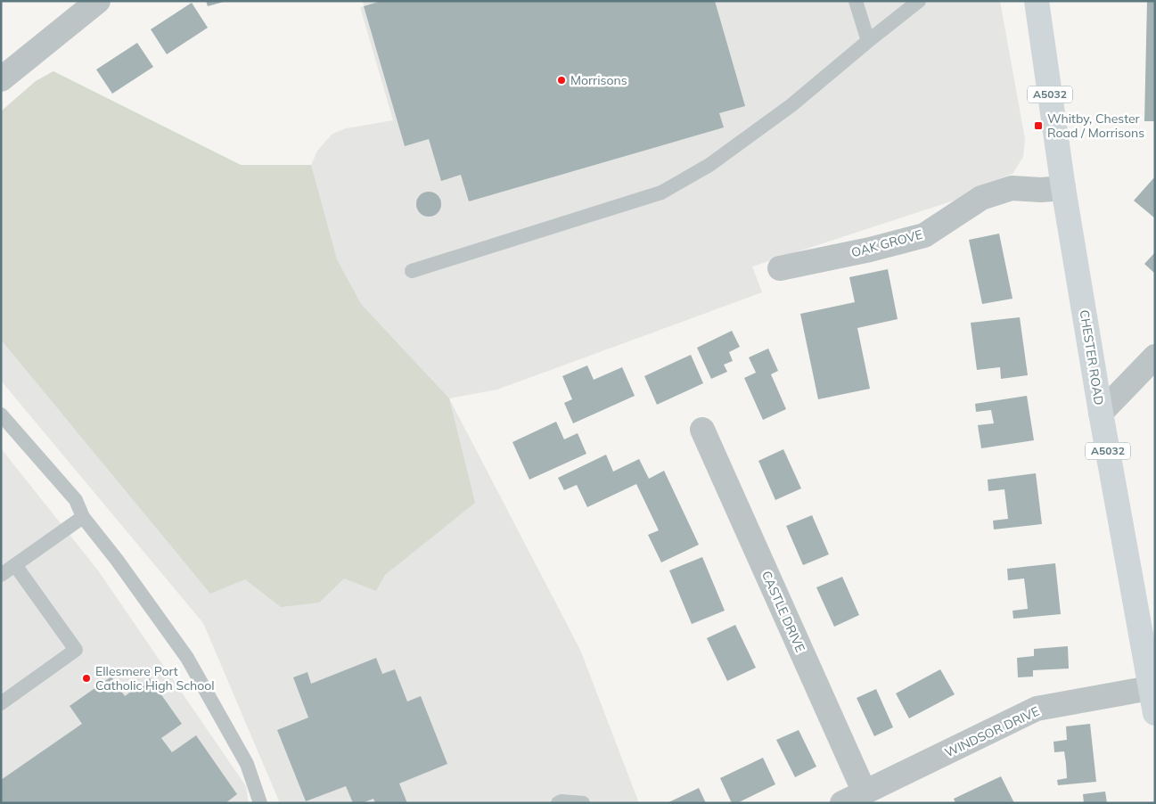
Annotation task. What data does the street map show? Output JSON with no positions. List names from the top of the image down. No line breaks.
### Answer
{"streets":{"main road":["A5032","CHESTER ROAD"],"street":["OAK GROVE","CASTLE DRIVE","WINDSOR DRIVE"]},"crossings":[["OAK GROVE","CHESTER ROAD"],["CHESTER ROAD","WINDSOR DRIVE"],["CASTLE DRIVE","WINDSOR DRIVE"]],"places":{"other":["Morrisons","Ellesmere Port Catholic High School"],"transit":["Whitby, Chester Road / Morrisons"]}}
